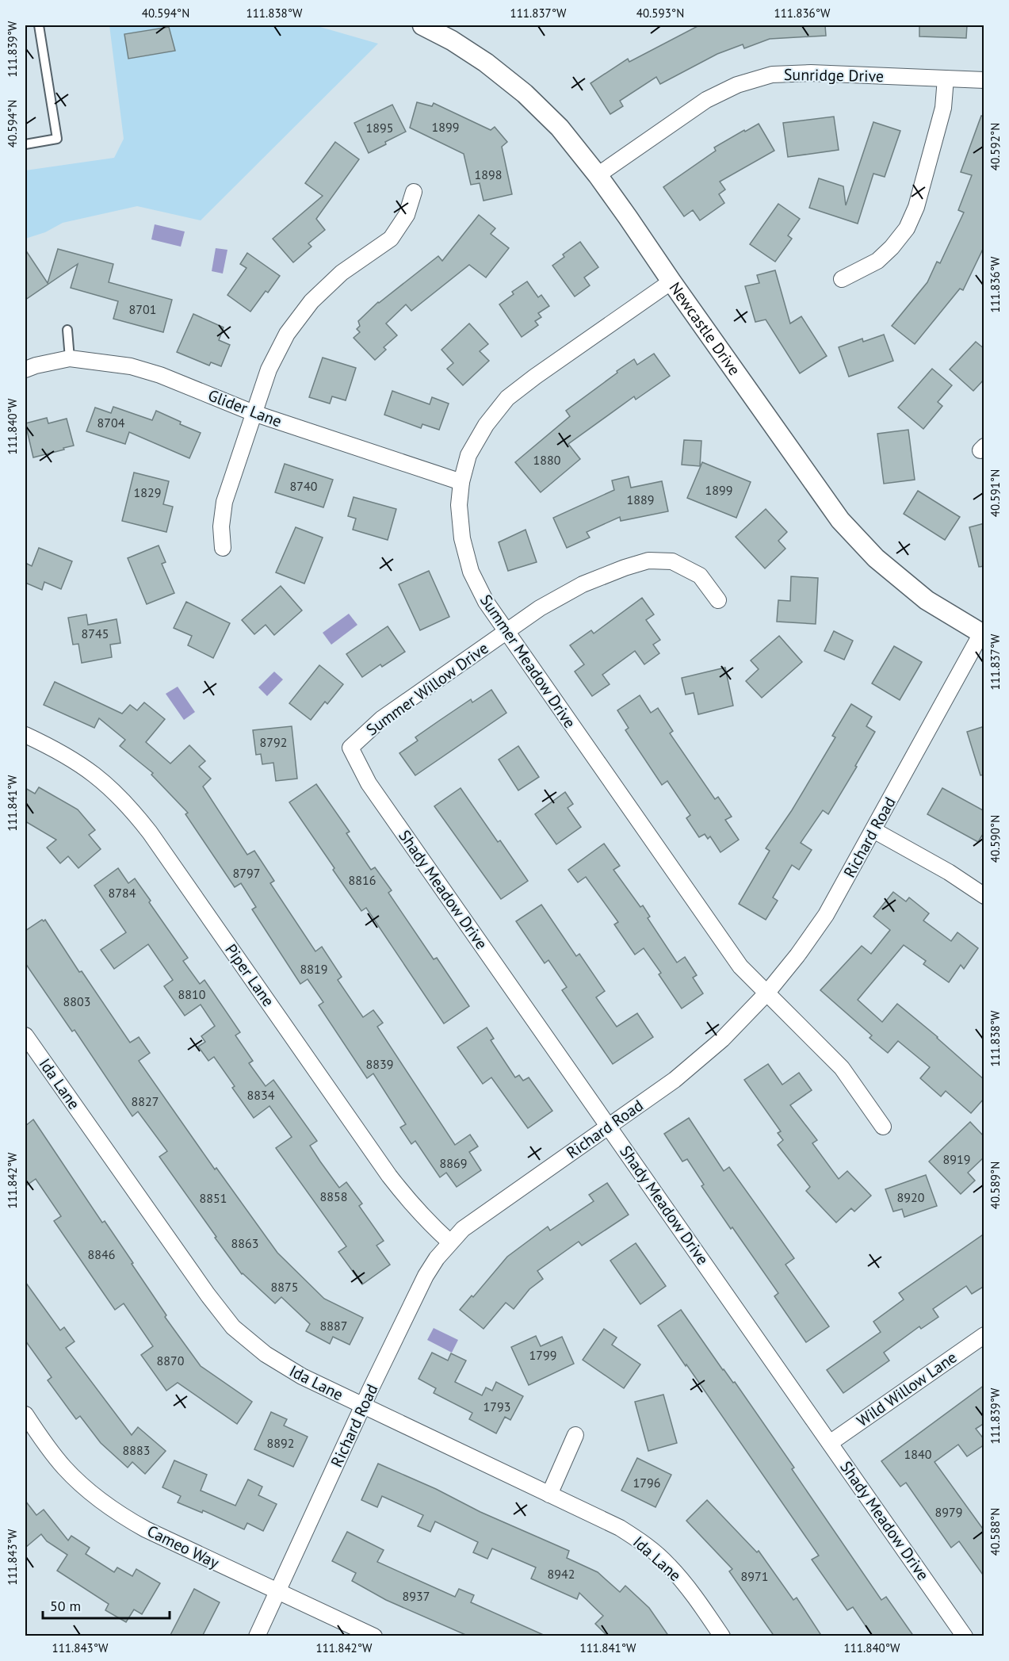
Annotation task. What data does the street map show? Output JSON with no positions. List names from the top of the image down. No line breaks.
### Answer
{"streets":{"street":["Sunridge Drive","Newcastle Drive","Glider Lane","Summer Meadow Drive","Summer Willow Drive","Richard Road","Shady Meadow Drive","Piper Lane","Ida Lane","Wild Willow Lane","Cameo Way"]},"crossings":[["Sunridge Drive","Newcastle Drive"],["Newcastle Drive","Summer Meadow Drive"],["Newcastle Drive","Richard Road"],["Glider Lane","Summer Meadow Drive"],["Summer Meadow Drive","Summer Willow Drive"],["Summer Meadow Drive","Richard Road"],["Summer Willow Drive","Shady Meadow Drive"],["Richard Road","Shady Meadow Drive"],["Richard Road","Piper Lane"],["Richard Road","Ida Lane"],["Richard Road","Cameo Way"],["Shady Meadow Drive","Wild Willow Lane"]],"house_numbers":["1899","1895","1898","8701","8704","1880","8740","1899","1829","1889","8745","8792","8797","8816","8784","8819","8810","8803","8839","8834","8827","8919","8869","8858","8920","8851","8863","8846","8875","8887","1799","8870","1793","8892","8883","1840","1796","8979","8942","8971","8937"],"scale_bar":"50 m","coordinates":["40.594°N","111.838°W","111.837°W","40.593°N","111.836°W","111.839°W","40.592°N","111.840°W","40.591°N","111.841°W","40.590°N","111.842°W","40.589°N","40.588°N","111.843°W"]}
